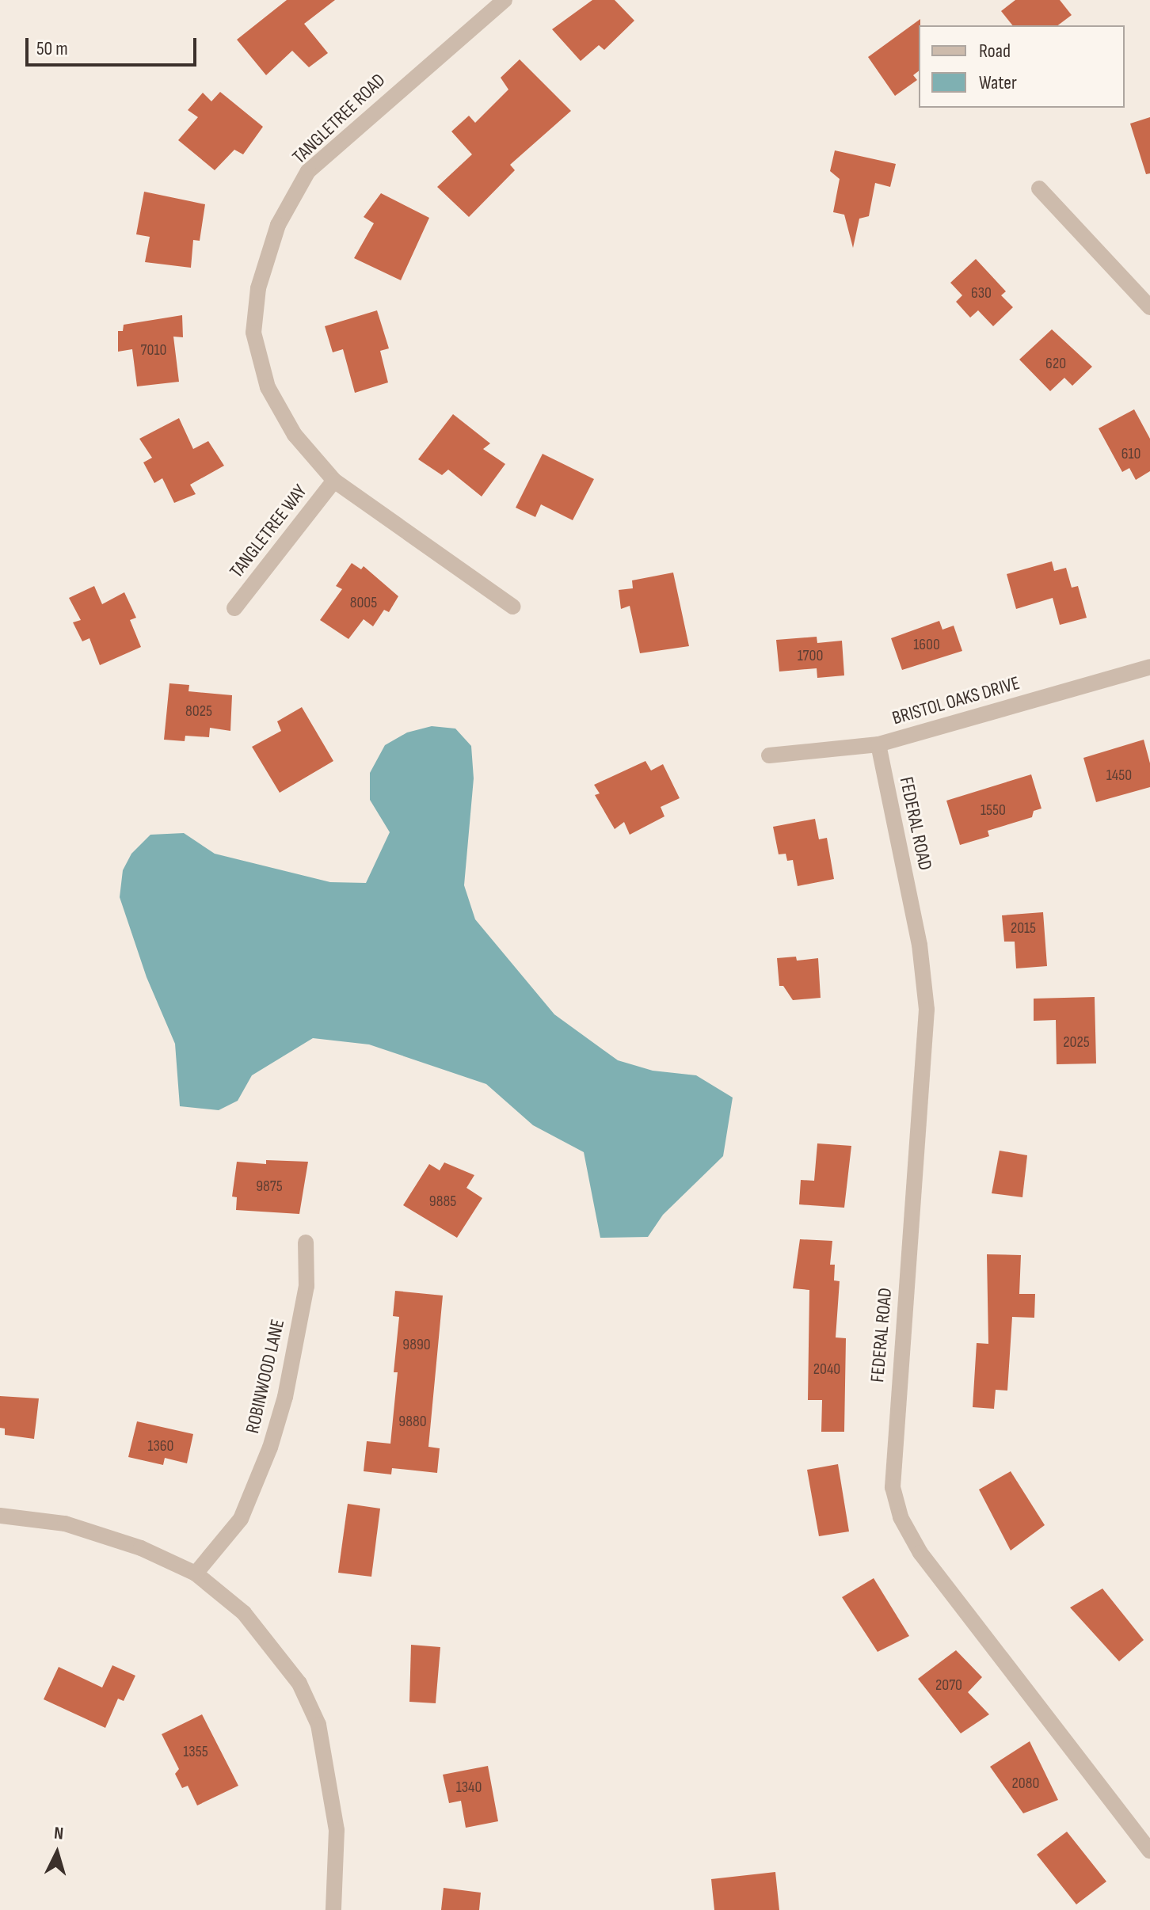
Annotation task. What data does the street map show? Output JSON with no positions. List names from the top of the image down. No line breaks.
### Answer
{"streets":{"street":["TANGLETREE ROAD","TANGLETREE WAY","BRISTOL OAKS DRIVE","FEDERAL ROAD","ROBINWOOD LANE"]},"crossings":[["TANGLETREE ROAD","TANGLETREE WAY"],["BRISTOL OAKS DRIVE","FEDERAL ROAD"]],"house_numbers":["630","7010","620","610","8005","1600","1700","8025","1450","1550","2015","2025","9875","9885","9890","2040","9880","1360","2070","1355","2080","1340"],"legend":["Road","Water"],"scale_bar":"50 m","north":"top"}
